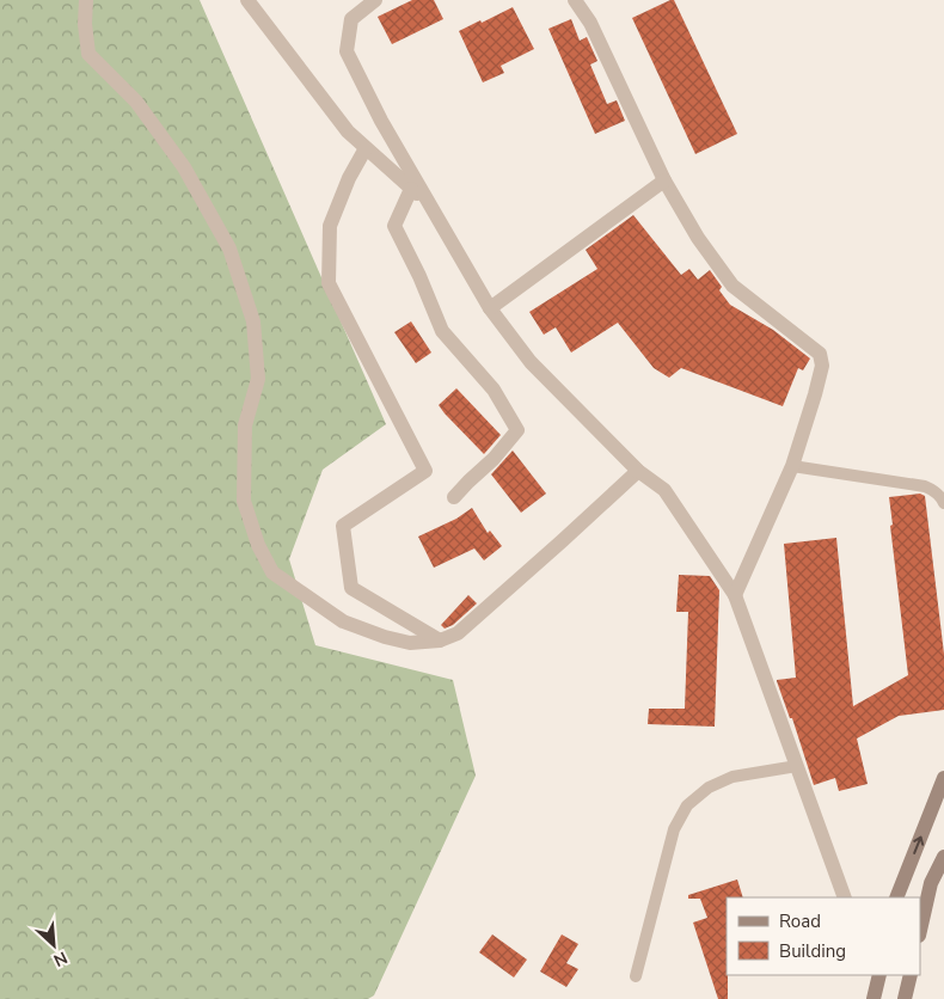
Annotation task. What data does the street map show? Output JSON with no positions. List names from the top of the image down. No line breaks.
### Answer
{"legend":["Road","Building"],"north":"bottom right"}
